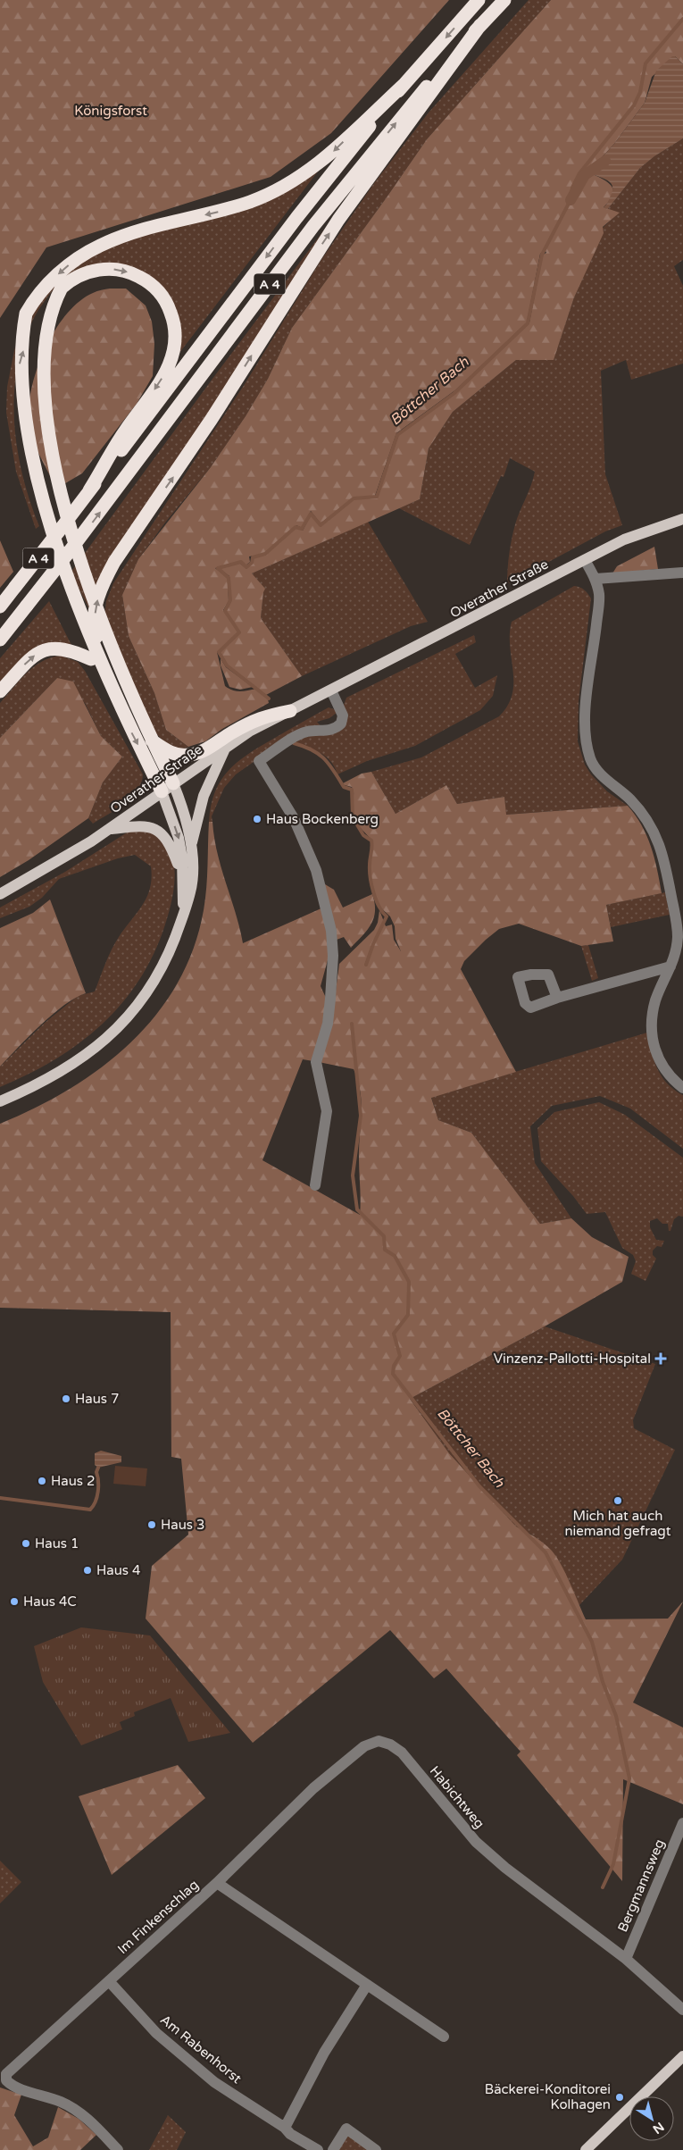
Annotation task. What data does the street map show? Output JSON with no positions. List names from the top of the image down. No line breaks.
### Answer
{"streets":{"highway":["A 4"],"main road":["Overather Straße"],"street":["Habichtweg","Bergmannsweg","Im Finkenschlag","Am Rabenhorst"]},"crossings":[["Habichtweg","Bergmannsweg"],["Habichtweg","Im Finkenschlag"],["Im Finkenschlag","Am Rabenhorst"]],"water":["Böttcher Bach"],"parks":["Königsforst"],"places":{"other":["Haus Bockenberg","Haus 7","Haus 2","Mich hat auch niemand gefragt","Haus 3","Haus 1","Haus 4","Haus 4C","Bäckerei-Konditorei Kolhagen"],"health":["Vinzenz-Pallotti-Hospital"]},"north":"bottom right"}
